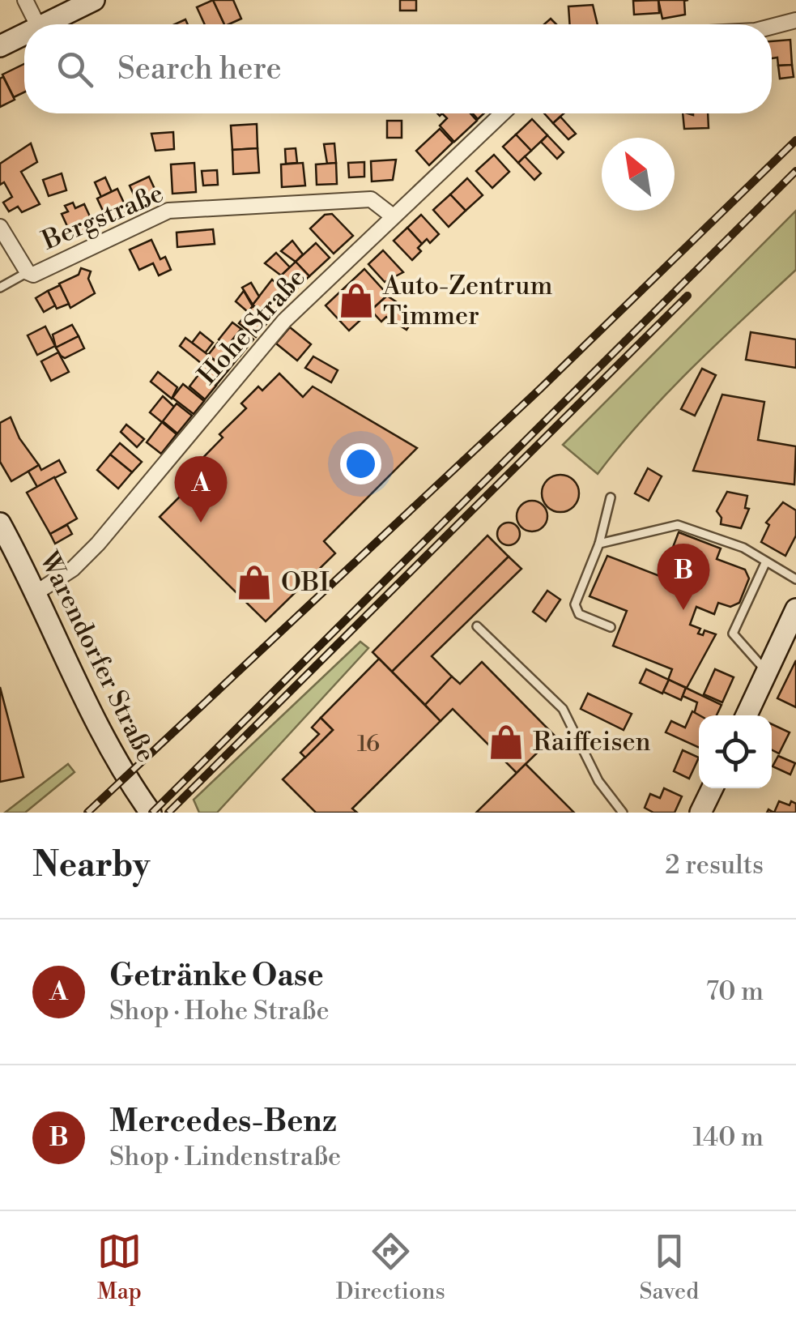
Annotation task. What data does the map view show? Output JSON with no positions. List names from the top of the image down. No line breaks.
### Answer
{"streets":{"main road":["Warendorfer Straße"],"street":["Bergstraße","Hohe Straße"]},"crossings":[["Bergstraße","Hohe Straße"],["Hohe Straße","Warendorfer Straße"]],"places":{"shop":["Auto-Zentrum Timmer","OBI","Raiffeisen"]},"house_numbers":["16"],"north":"top left","page":{"search":"Search here","pins":["A","B"],"heading":["Nearby","2 results"],"list":[{"mark":"A","name":"Getränke Oase","note":"Shop · Hohe Straße","value":"70 m"},{"mark":"B","name":"Mercedes-Benz","note":"Shop · Lindenstraße","value":"140 m"}],"nav":["Map","Directions","Saved"]}}
